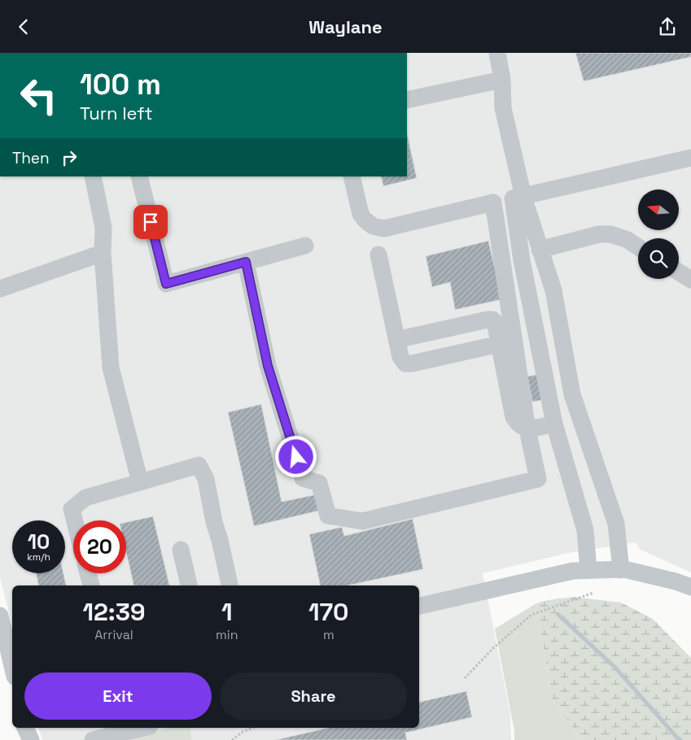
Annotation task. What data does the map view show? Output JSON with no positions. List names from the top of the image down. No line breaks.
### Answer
{"north":"left","page":{"header":"Waylane","turn":["100 m","Turn left"],"then":"Then","speed":"10 km/h","limit":"20","eta":["12:39","Arrival","1","min","170","m"],"buttons":["Exit","Share"]}}
